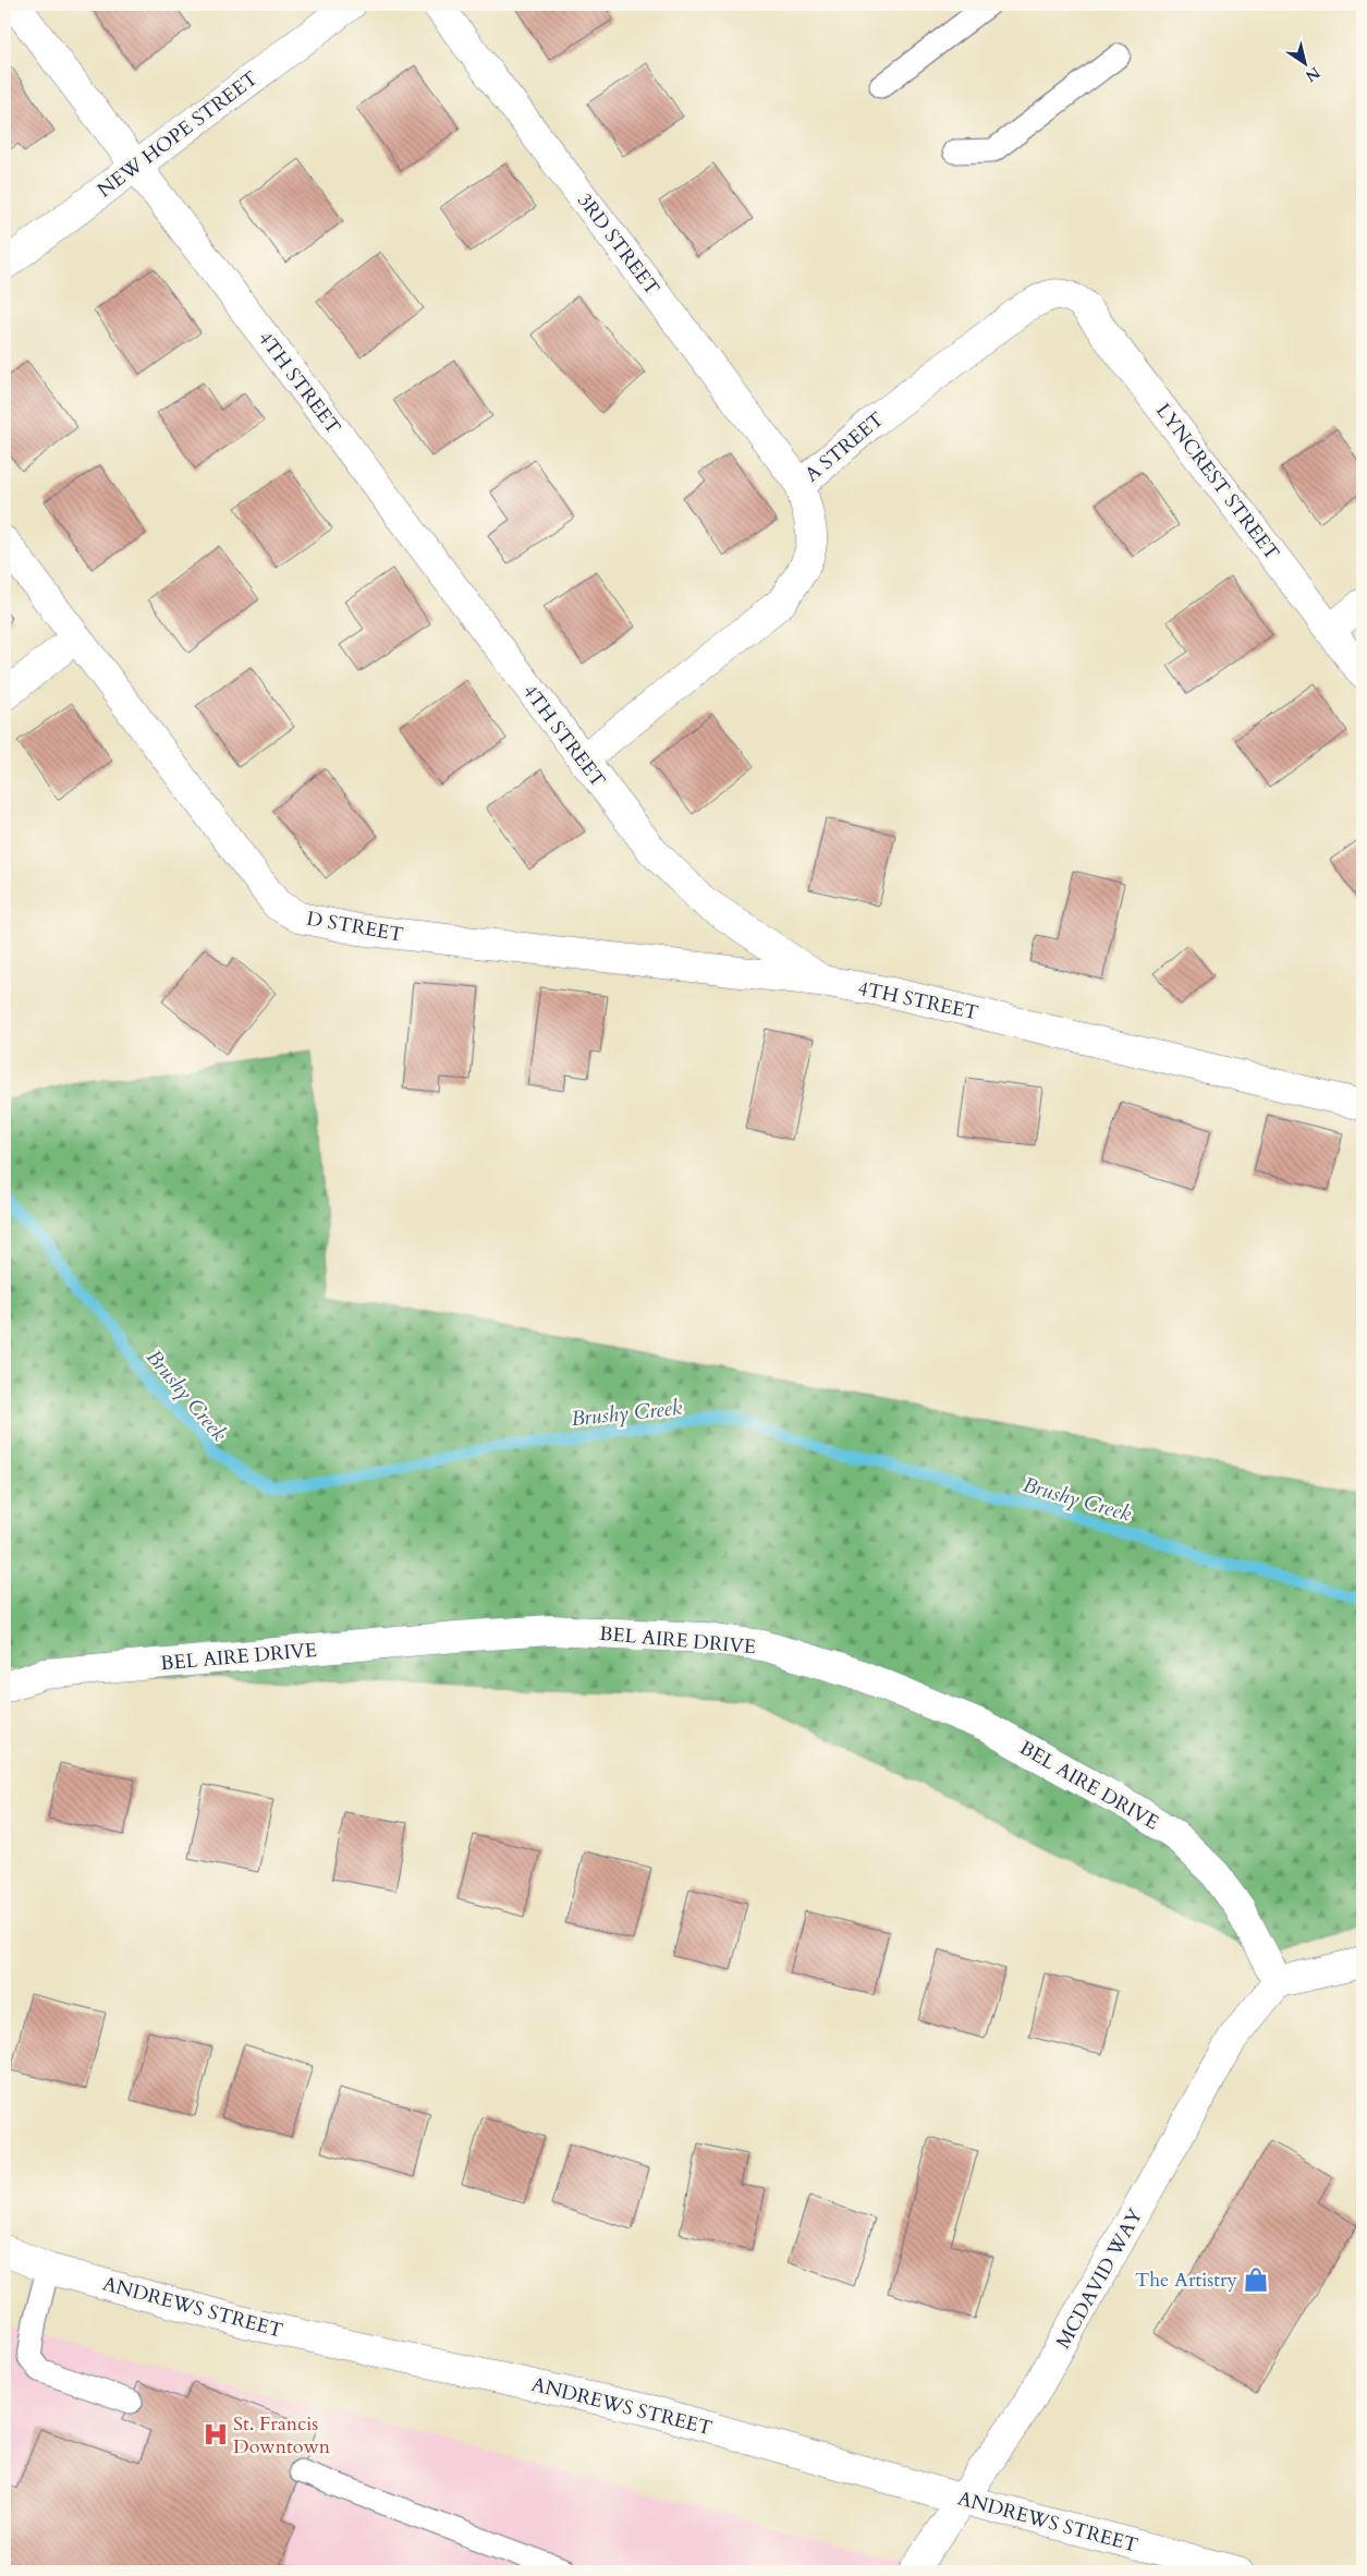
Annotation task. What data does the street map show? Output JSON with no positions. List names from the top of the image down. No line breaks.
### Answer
{"streets":{"street":["NEW HOPE STREET","3RD STREET","4TH STREET","A STREET","LYNCREST STREET","D STREET","BEL AIRE DRIVE","MCDAVID WAY","ANDREWS STREET"]},"crossings":[["NEW HOPE STREET","4TH STREET"],["3RD STREET","A STREET"],["4TH STREET","A STREET"],["4TH STREET","D STREET"],["A STREET","LYNCREST STREET"],["BEL AIRE DRIVE","MCDAVID WAY"],["MCDAVID WAY","ANDREWS STREET"]],"water":["Brushy Creek"],"places":{"shop":["The Artistry"],"hospital":["St. Francis Downtown"]},"north":"bottom right"}
